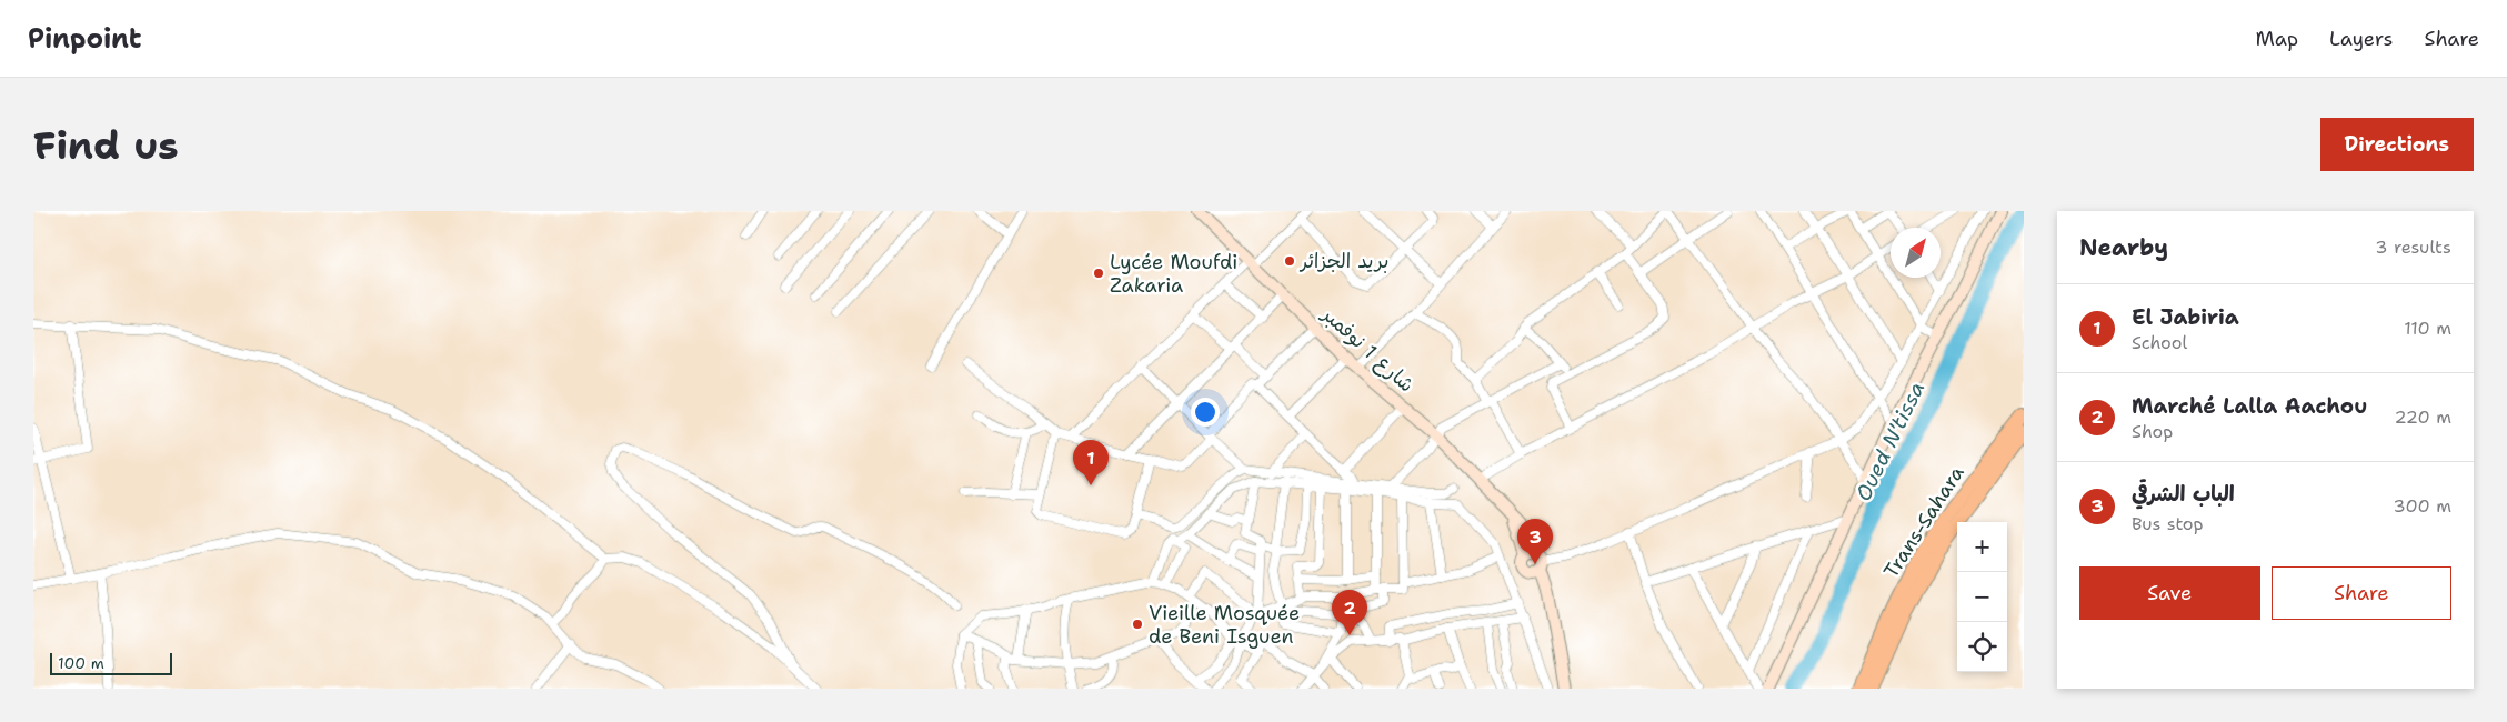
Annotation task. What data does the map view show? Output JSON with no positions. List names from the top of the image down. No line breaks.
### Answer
{"streets":{"highway":["Trans-Sahara"],"main road":["شارع 1 نوفمبر"]},"water":["Oued N'tissa"],"places":["بريد الجزائر","Lycée Moufdi Zakaria","Vieille Mosquée de Beni Isguen"],"scale_bar":"100 m","north":"top right","page":{"header":"Pinpoint","nav":["Map","Layers","Share"],"buttons":["Directions",["Save","Share"]],"title":"Find us","heading":["Nearby","3 results"],"list":[{"mark":"1","name":"El Jabiria","note":"School","value":"110 m"},{"mark":"2","name":"Marché Lalla Aachou","note":"Shop","value":"220 m"},{"mark":"3","name":"الباب الشرقي","note":"Bus stop","value":"300 m"}],"pins":["1","3","2"],"map_buttons":["+","−"],"scale":"100 m"}}
